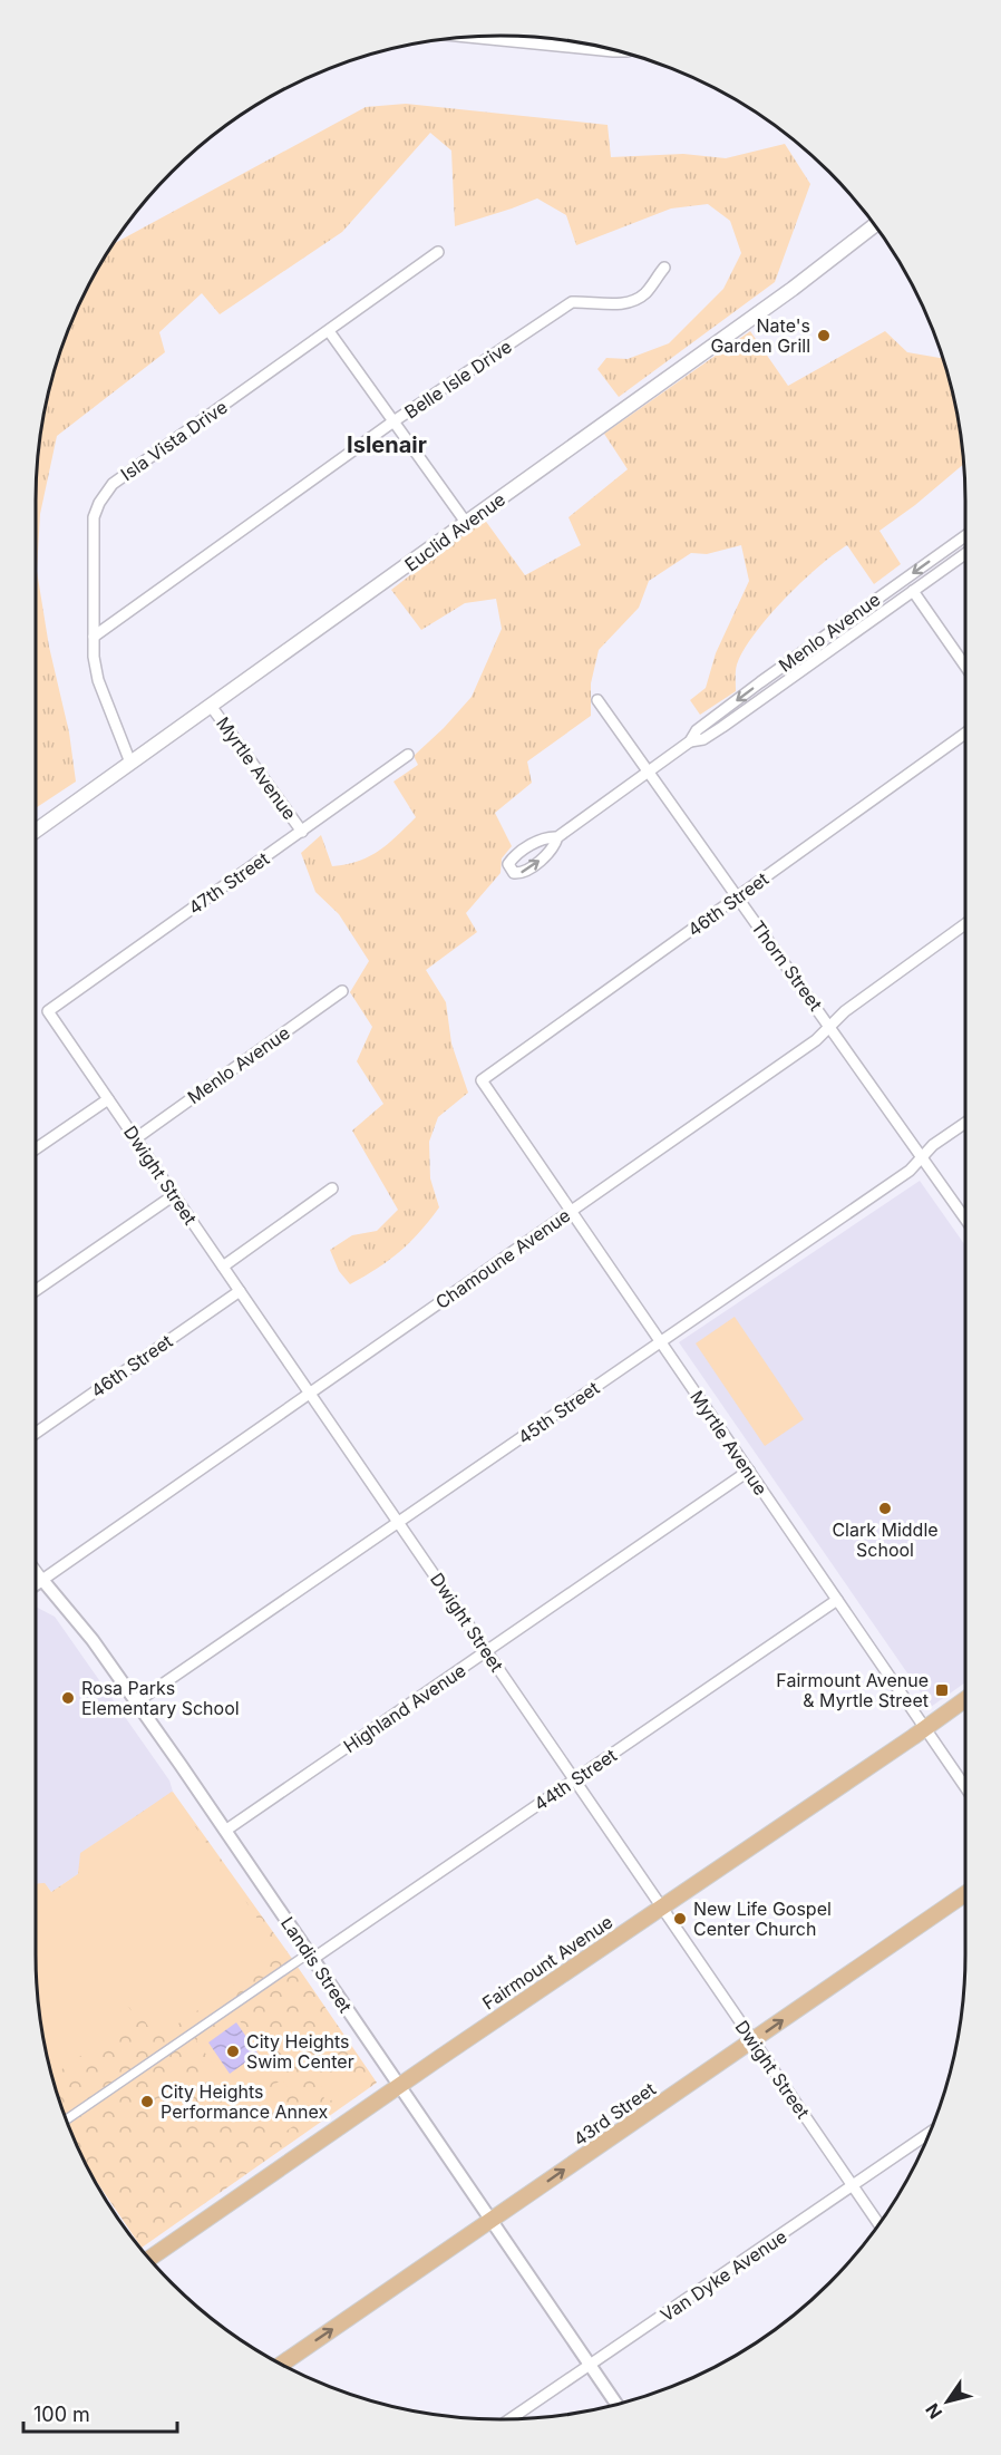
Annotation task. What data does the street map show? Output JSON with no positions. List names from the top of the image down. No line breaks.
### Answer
{"streets":{"main road":["Euclid Avenue","Fairmount Avenue","43rd Street"],"street":["Belle Isle Drive","Isla Vista Drive","Menlo Avenue","Myrtle Avenue","47th Street","46th Street","Thorn Street","Dwight Street","Chamoune Avenue","45th Street","Highland Avenue","44th Street","Landis Street","Van Dyke Avenue"]},"crossings":[["Belle Isle Drive","Isla Vista Drive"],["Isla Vista Drive","Euclid Avenue"],["Euclid Avenue","Myrtle Avenue"],["Menlo Avenue","Thorn Street"],["Menlo Avenue","Dwight Street"],["Myrtle Avenue","47th Street"],["Myrtle Avenue","46th Street"],["Myrtle Avenue","Chamoune Avenue"],["Myrtle Avenue","45th Street"],["Myrtle Avenue","Highland Avenue"],["Myrtle Avenue","44th Street"],["Myrtle Avenue","Fairmount Avenue"],["47th Street","Dwight Street"],["46th Street","Thorn Street"],["46th Street","Dwight Street"],["Thorn Street","Chamoune Avenue"],["Thorn Street","45th Street"],["Dwight Street","Chamoune Avenue"],["Dwight Street","45th Street"],["Dwight Street","Highland Avenue"],["Dwight Street","44th Street"],["Dwight Street","Fairmount Avenue"],["Dwight Street","43rd Street"],["Dwight Street","Van Dyke Avenue"],["Chamoune Avenue","Landis Street"],["45th Street","Landis Street"],["Highland Avenue","Landis Street"],["44th Street","Landis Street"],["Fairmount Avenue","Landis Street"],["Landis Street","43rd Street"],["Landis Street","Van Dyke Avenue"]],"one_way":["43rd Street"],"districts":["Islenair"],"places":{"other":["Nate's Garden Grill","Clark Middle School","Rosa Parks Elementary School","New Life Gospel Center Church","City Heights Swim Center","City Heights Performance Annex"],"transit":["Fairmount Avenue & Myrtle Street"]},"scale_bar":"100 m","north":"bottom left"}
